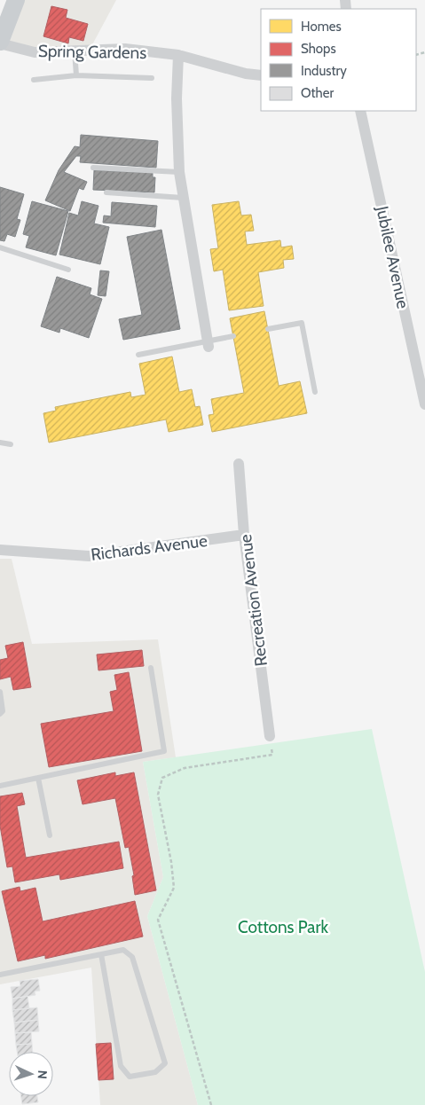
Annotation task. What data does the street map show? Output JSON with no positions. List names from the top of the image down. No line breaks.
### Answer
{"streets":{"street":["Spring Gardens","Jubilee Avenue","Richards Avenue","Recreation Avenue"]},"crossings":[["Richards Avenue","Recreation Avenue"]],"parks":["Cottons Park"],"legend":["Homes","Shops","Industry","Other"],"north":"right"}
